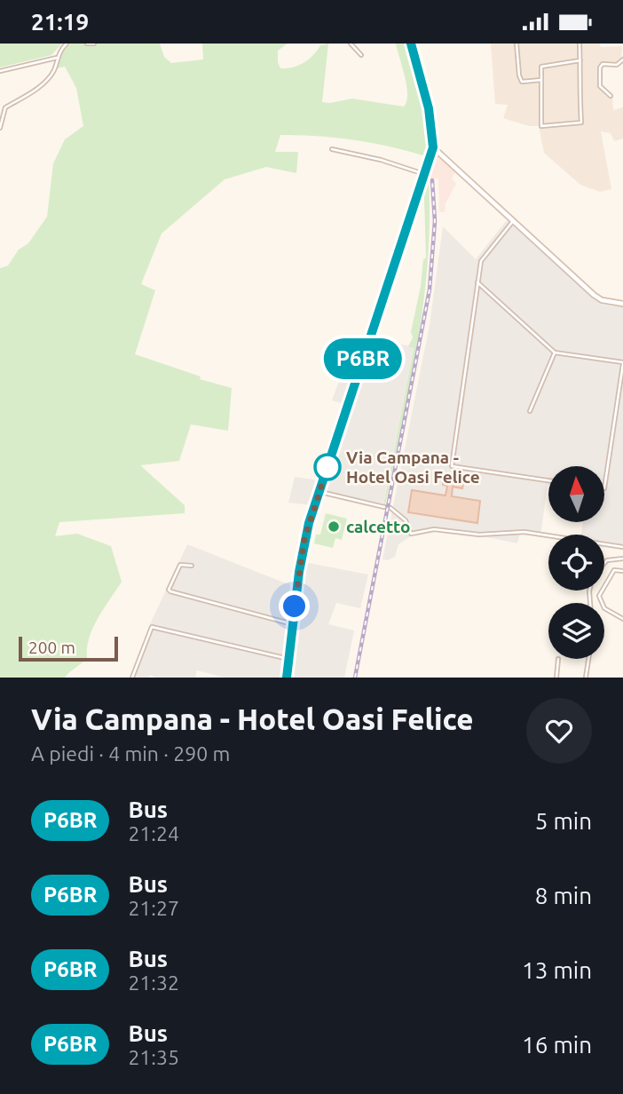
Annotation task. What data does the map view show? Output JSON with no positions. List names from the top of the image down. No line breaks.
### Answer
{"places":["Via Campana - Hotel Oasi Felice","calcetto"],"lines":["bus line P6BR"],"scale_bar":"200 m","north":"top","page":{"status":"21:19","on_map":"P6BR","scale":"200 m","heading":["Via Campana - Hotel Oasi Felice","A piedi · 4 min · 290 m"],"list":[{"mark":"P6BR","name":"Bus","note":"21:24","value":"5 min"},{"mark":"P6BR","name":"Bus","note":"21:27","value":"8 min"},{"mark":"P6BR","name":"Bus","note":"21:32","value":"13 min"},{"mark":"P6BR","name":"Bus","note":"21:35","value":"16 min"}]}}
